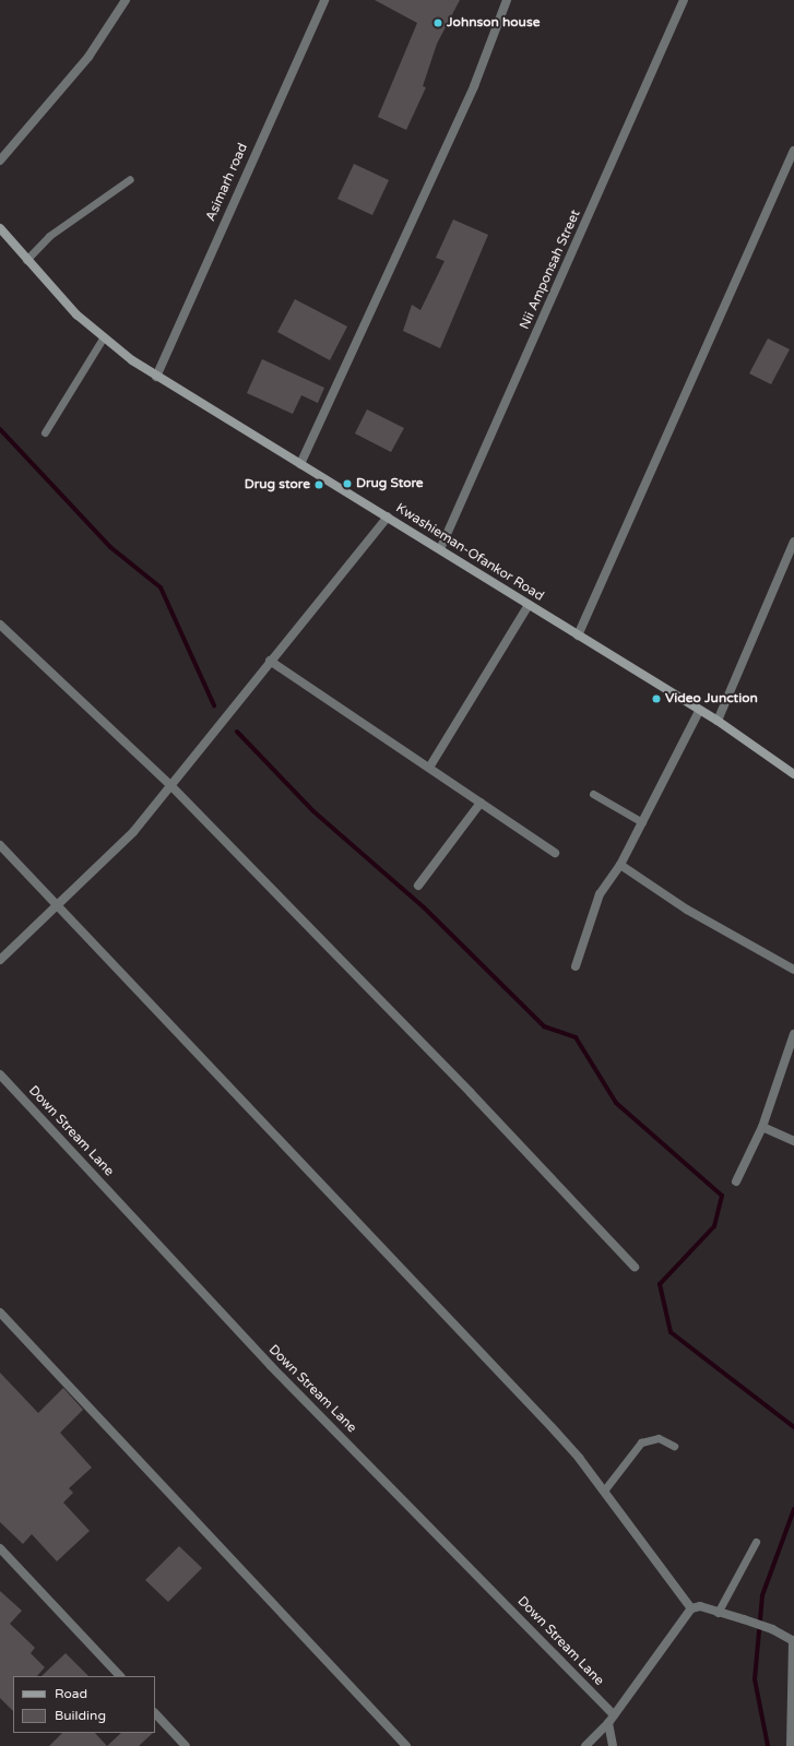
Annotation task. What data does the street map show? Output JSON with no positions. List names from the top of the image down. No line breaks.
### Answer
{"streets":{"main road":["Kwashieman-Ofankor Road"],"street":["Asimarh road","Nii Amponsah Street","Down Stream Lane"]},"crossings":[["Asimarh road","Kwashieman-Ofankor Road"],["Nii Amponsah Street","Kwashieman-Ofankor Road"]],"places":["Johnson house","Drug Store","Drug store","Video Junction"],"legend":["Road","Building"]}
